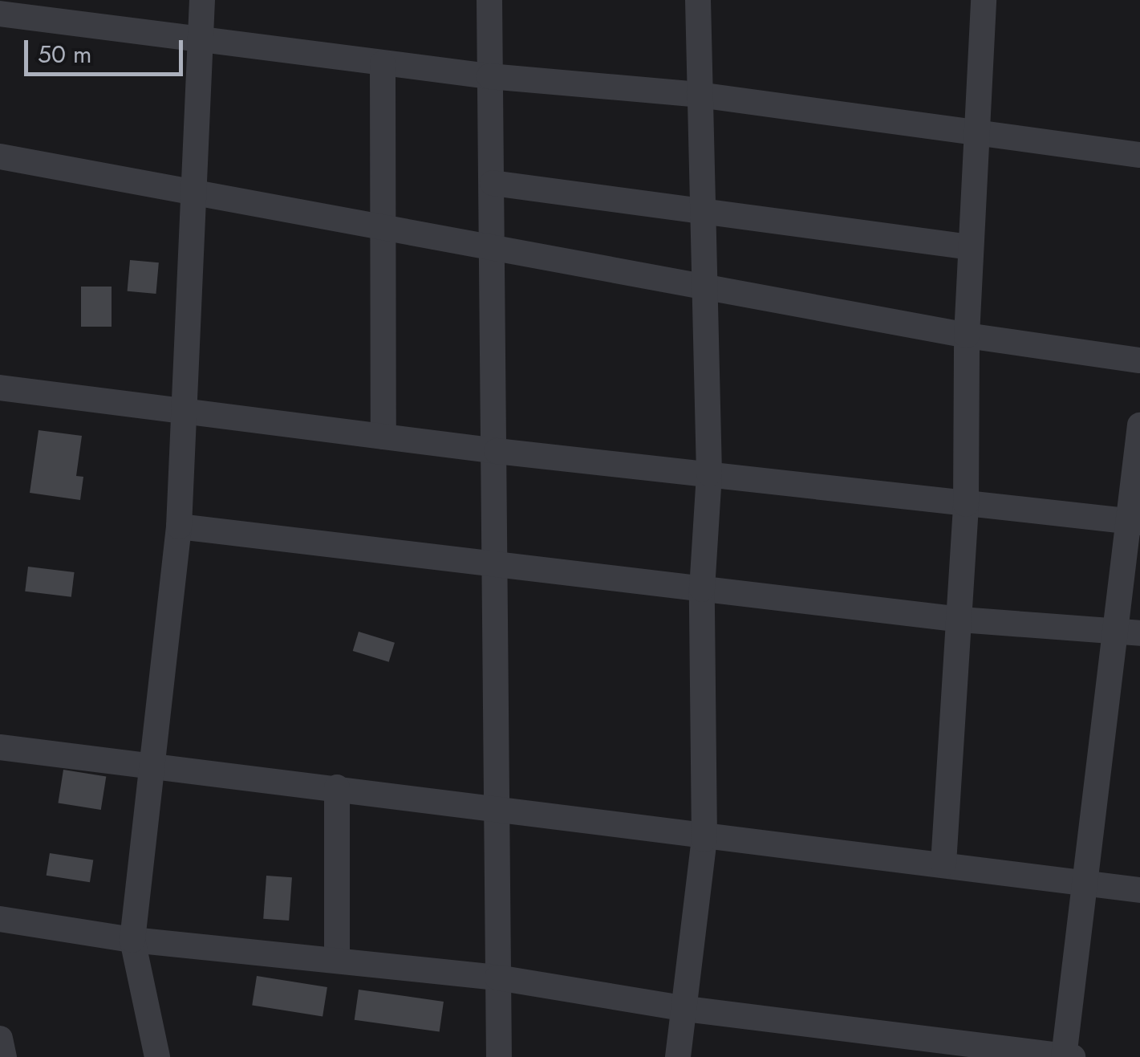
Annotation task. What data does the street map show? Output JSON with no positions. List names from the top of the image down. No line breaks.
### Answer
{"scale_bar":"50 m"}
